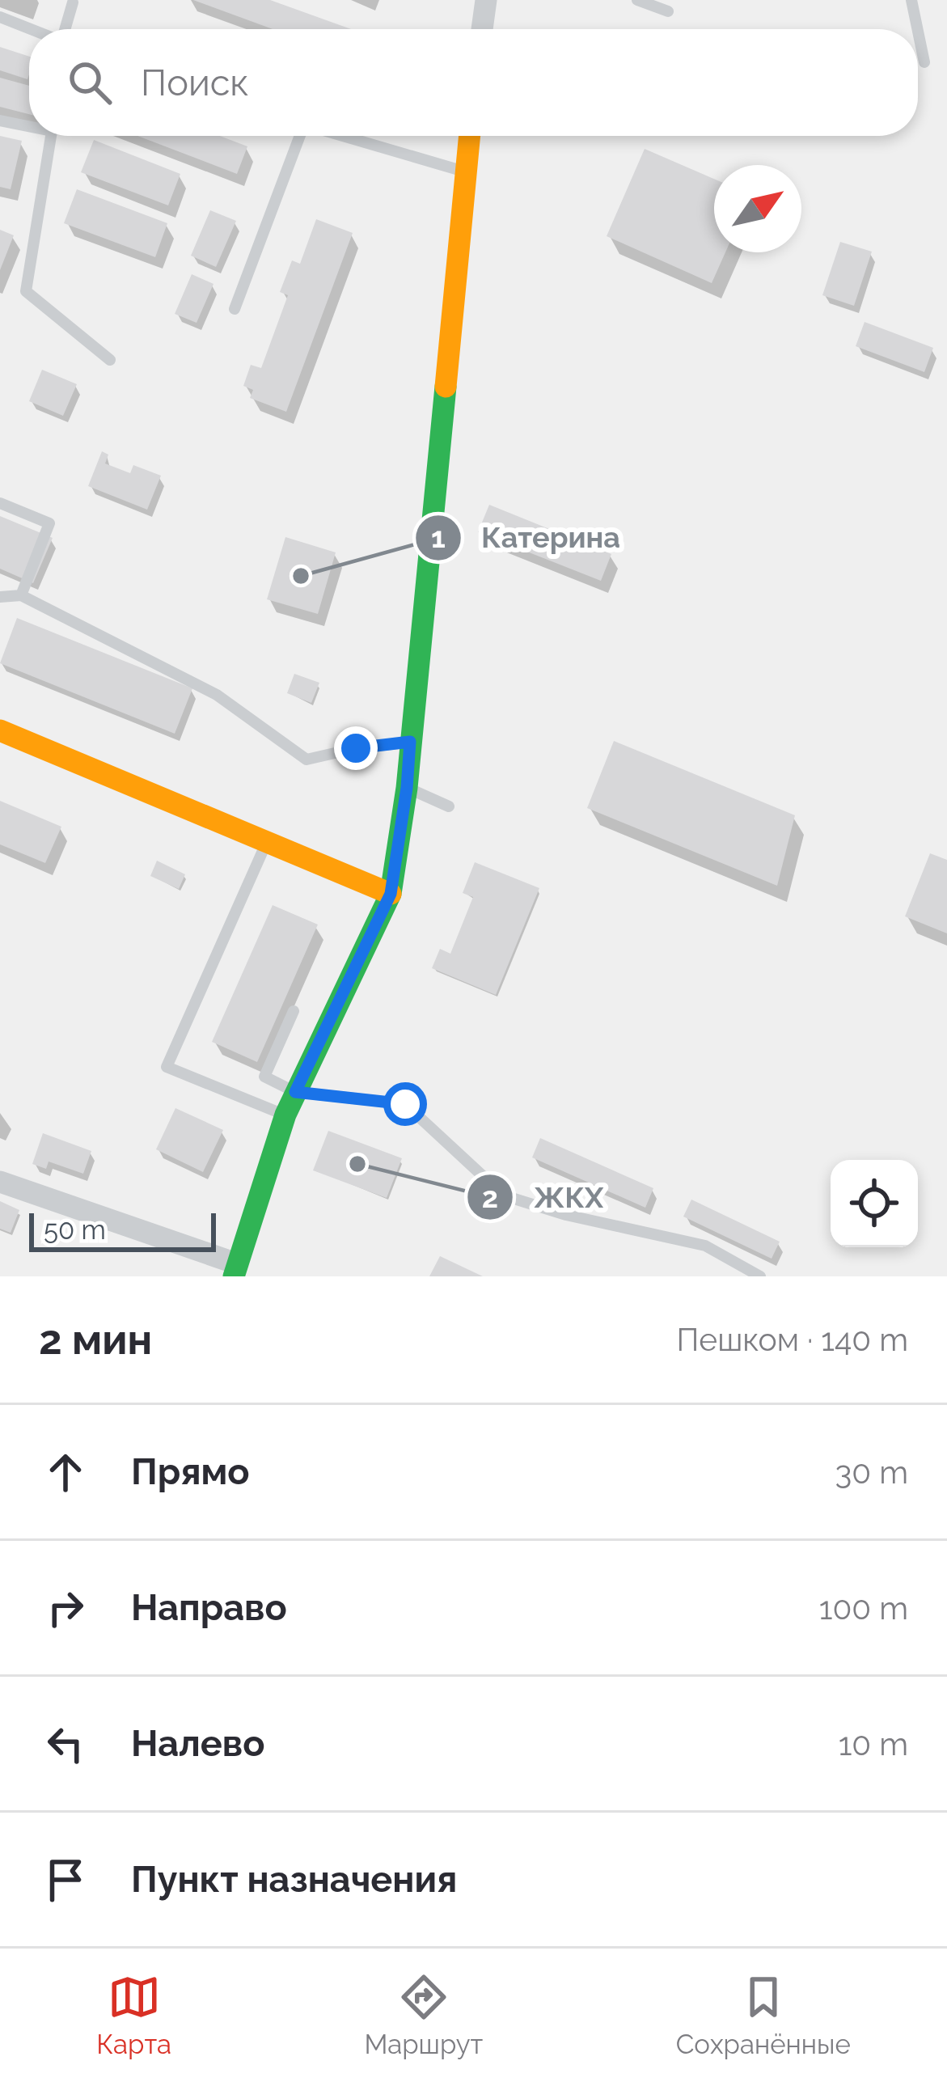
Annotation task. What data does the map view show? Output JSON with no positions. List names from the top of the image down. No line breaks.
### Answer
{"places":["Катерина","ЖКХ"],"scale_bar":"50 m","north":"top right","page":{"search":"Поиск","scale":"50 m","heading":["2 мин","Пешком · 140 m"],"list":[["Прямо","30 m"],["Направо","100 m"],["Налево","10 m"],"Пункт назначения"],"nav":["Карта","Маршрут","Сохранённые"]}}
